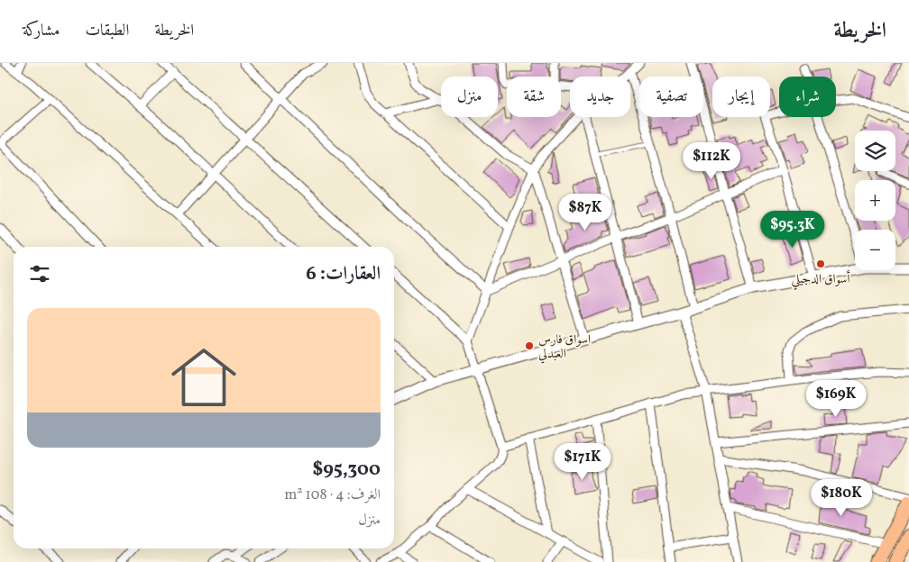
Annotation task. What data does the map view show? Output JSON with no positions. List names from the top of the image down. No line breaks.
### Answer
{"places":["أسواق الدجيلي","اسواق فارس العبدلي"],"page":{"header":"الخريطة","nav":["الخريطة","الطبقات","مشاركة"],"chip":["شراء","إيجار","تصفية","جديد","شقة","منزل"],"map_buttons":["+","−"],"price":["$112K","$87K","$95.3K","$169K","$171K","$180K"],"heading":"العقارات: 6","list":[{"name":"$95,300","note":"الغرف: 4 · 108 m² · منزل"}]}}
